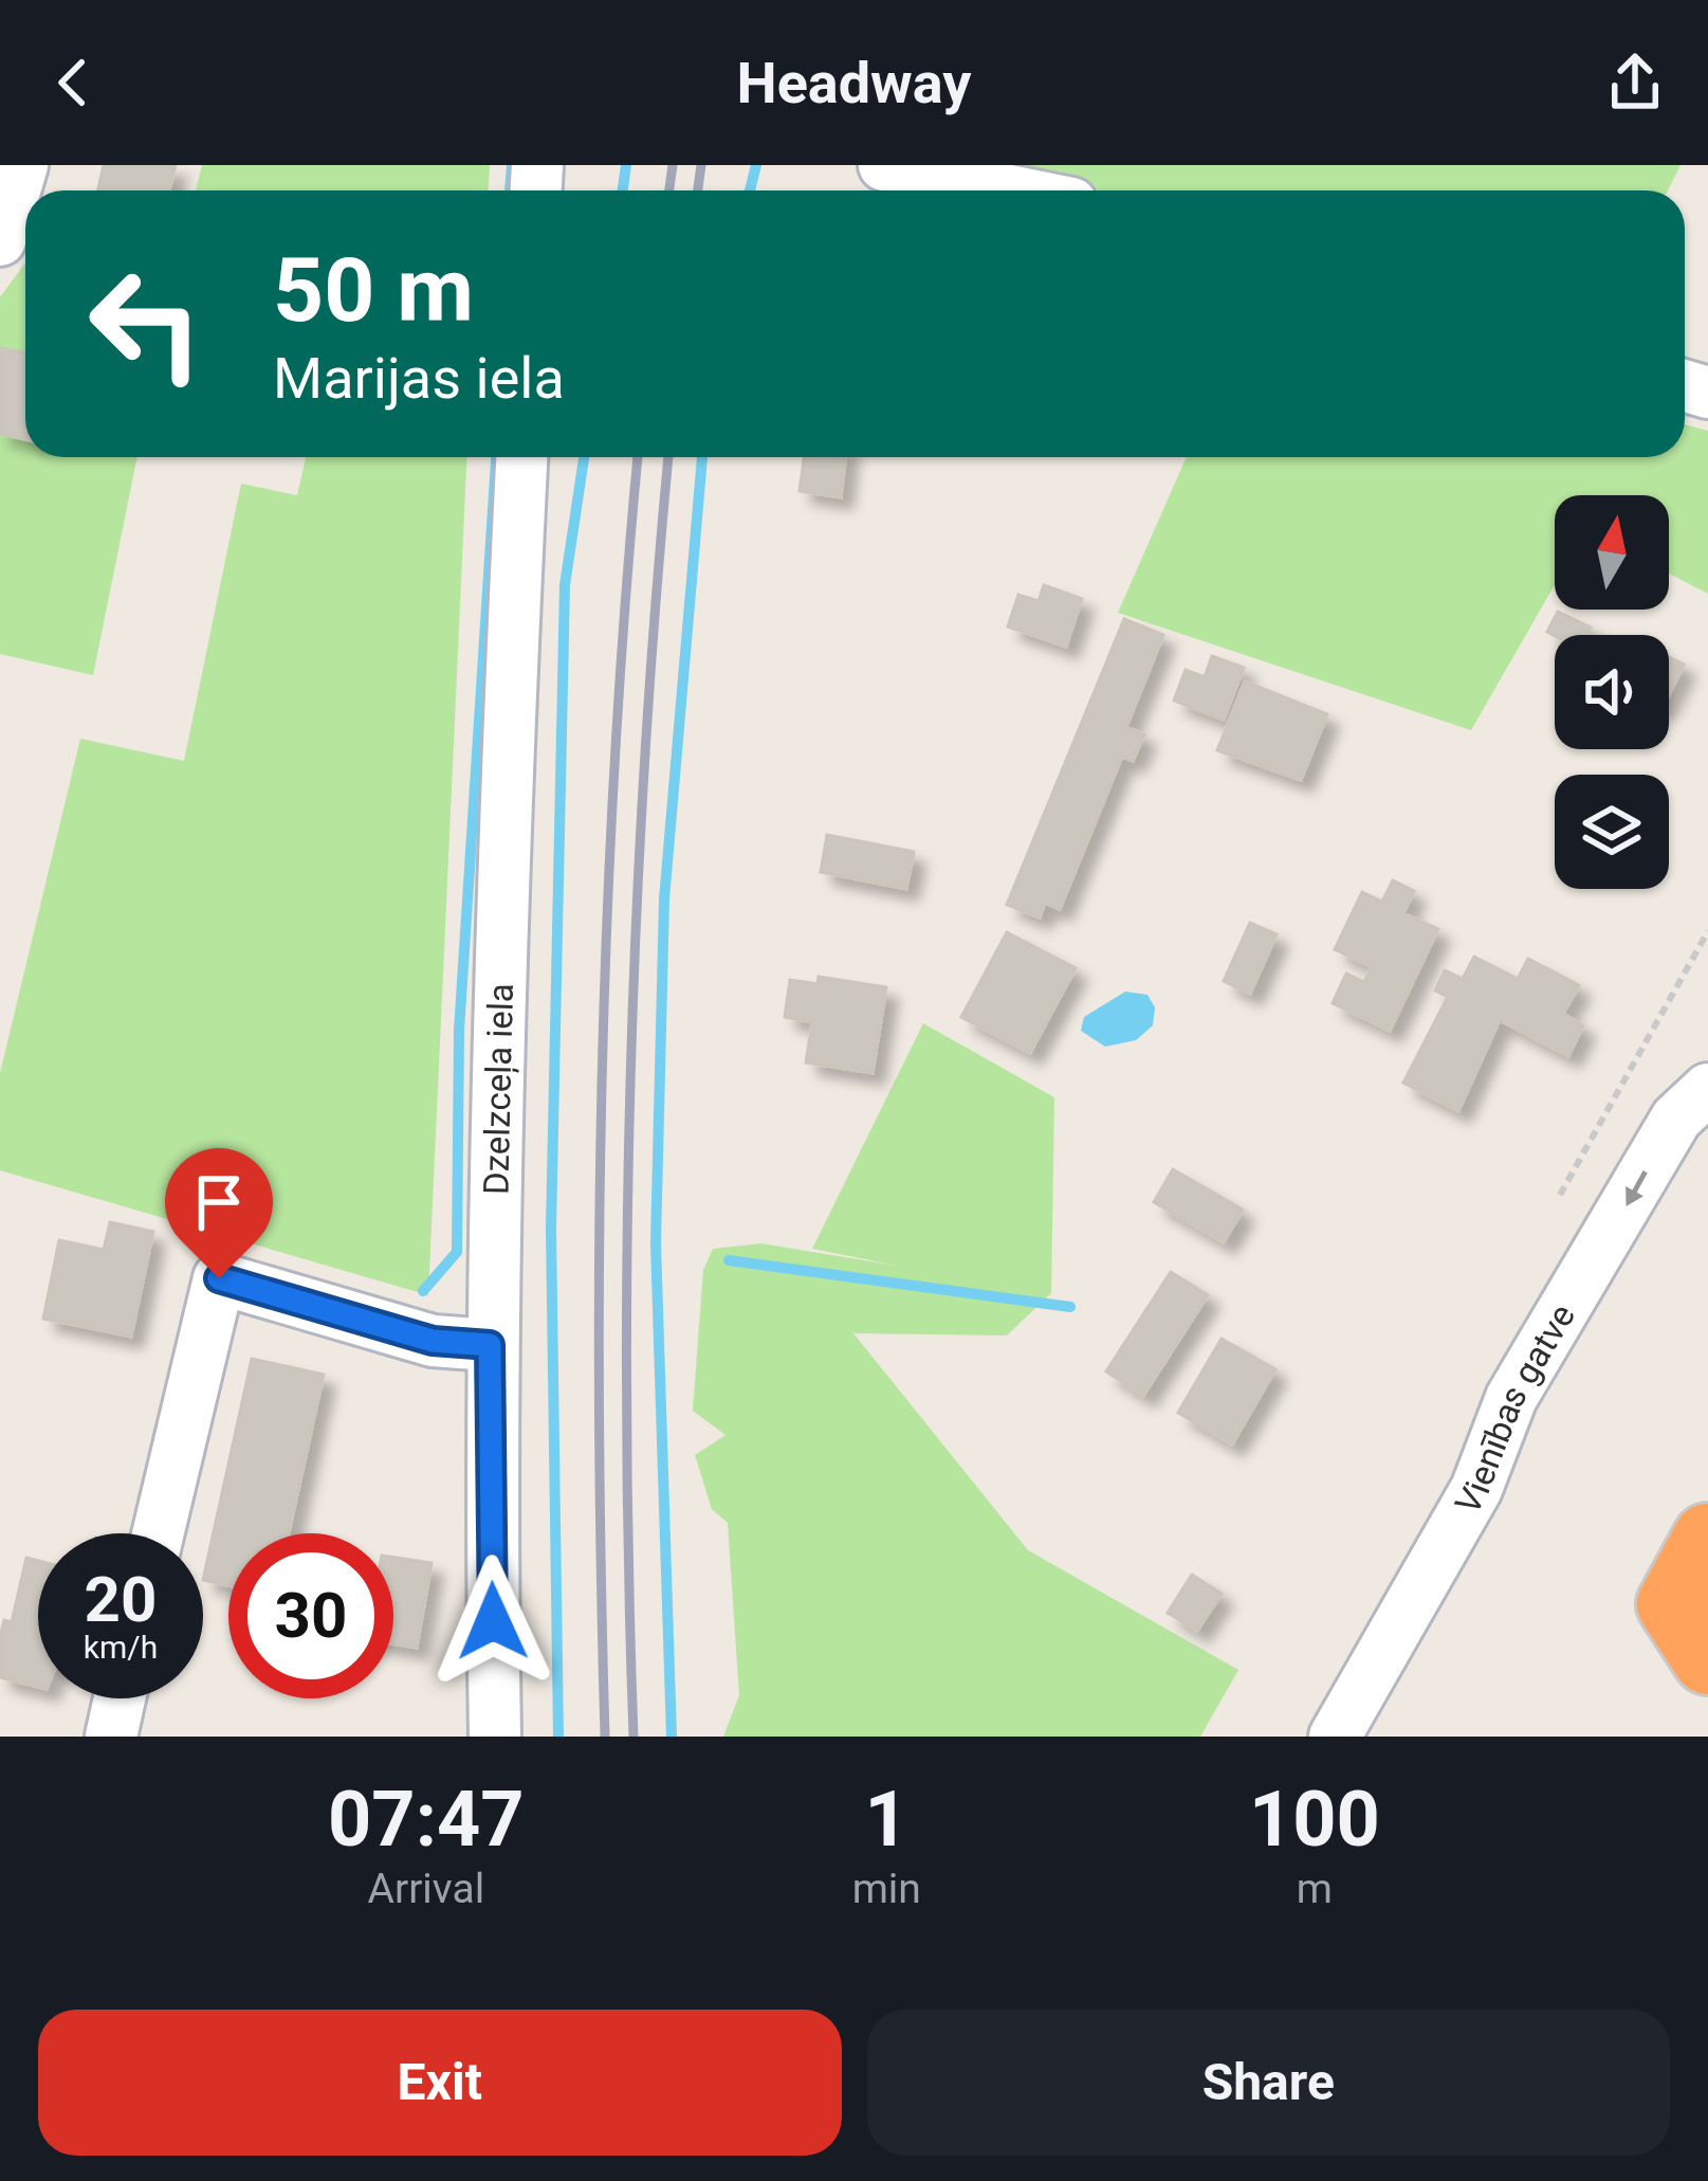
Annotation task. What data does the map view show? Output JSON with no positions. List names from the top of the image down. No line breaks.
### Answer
{"streets":{"street":["Dzelzceļa iela","Vienības gatve"]},"one_way":["Vienības gatve"],"north":"top","page":{"header":"Headway","turn":["50 m","Marijas iela"],"speed":"20 km/h","limit":"30","eta":["07:47","Arrival","1","min","100","m"],"buttons":["Exit","Share"]}}
